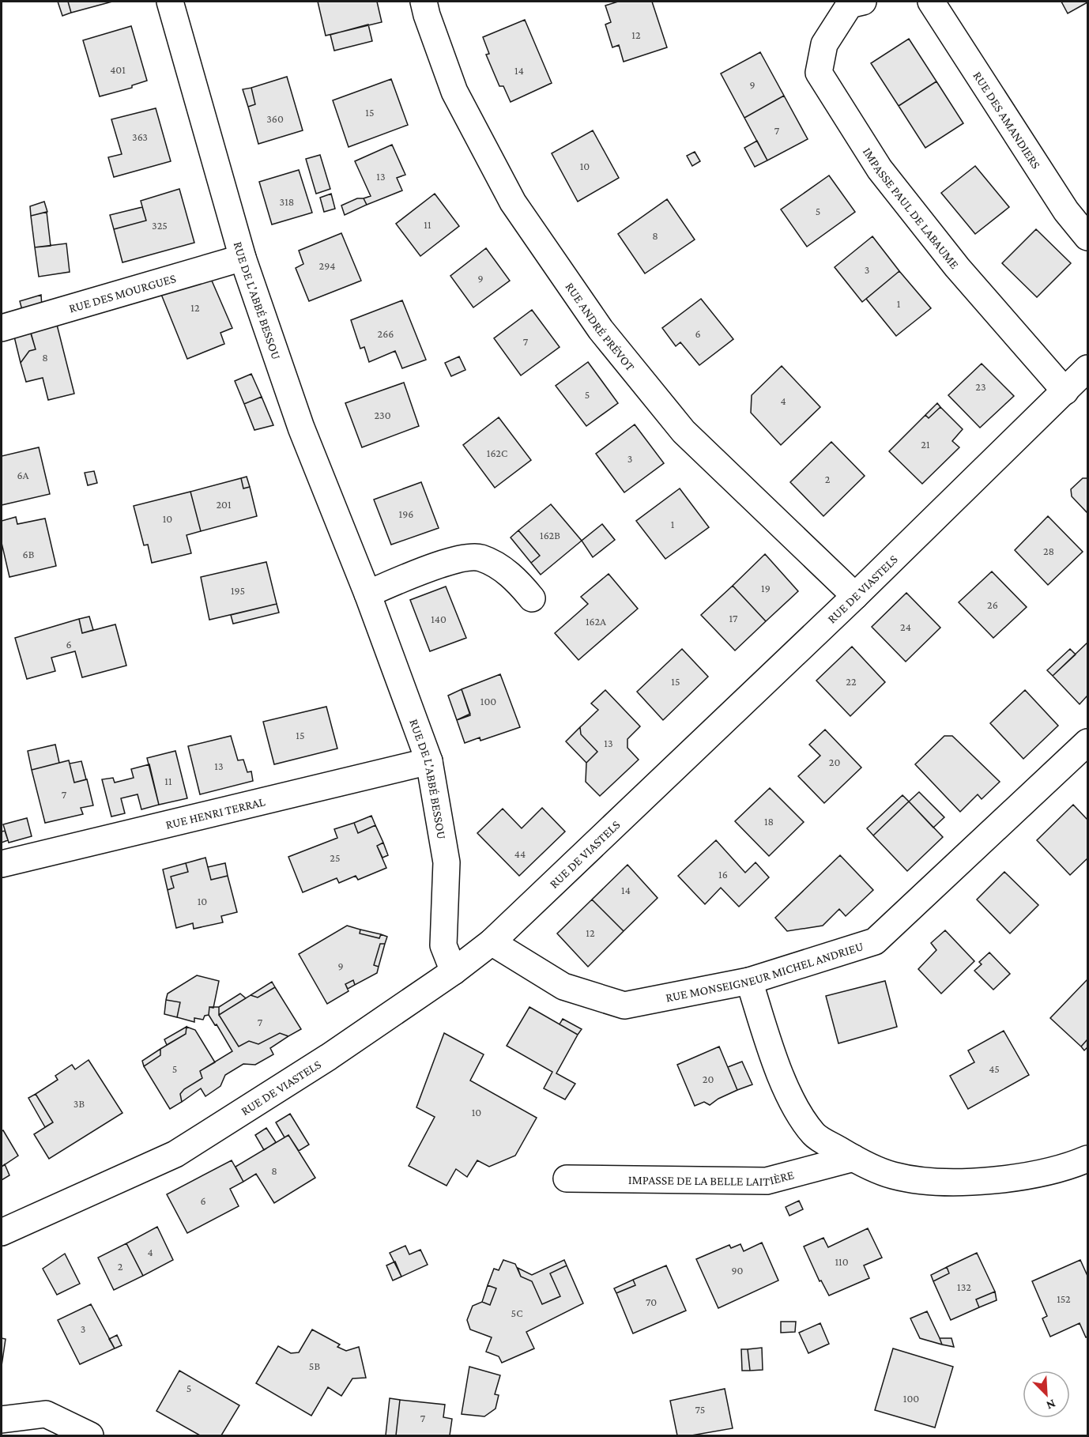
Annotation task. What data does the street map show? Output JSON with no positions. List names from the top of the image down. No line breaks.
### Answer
{"streets":{"street":["RUE DES AMANDIERS","IMPASSE PAUL DE LABAUME","RUE DES MOURGUES","RUE DE L'ABBÉ BESSOU","RUE ANDRÉ PRÉVOT","RUE DE VIASTELS","RUE HENRI TERRAL","RUE MONSEIGNEUR MICHEL ANDRIEU","IMPASSE DE LA BELLE LAITIÈRE"]},"crossings":[["IMPASSE PAUL DE LABAUME","RUE DE VIASTELS"],["RUE DES MOURGUES","RUE DE L'ABBÉ BESSOU"],["RUE DE L'ABBÉ BESSOU","RUE DE VIASTELS"],["RUE DE L'ABBÉ BESSOU","RUE HENRI TERRAL"],["RUE ANDRÉ PRÉVOT","RUE DE VIASTELS"],["RUE DE VIASTELS","RUE MONSEIGNEUR MICHEL ANDRIEU"]],"house_numbers":["12","401","14","9","15","360","7","363","10","13","318","5","11","325","8","294","3","9","1","12","266","6","7","8","23","5","4","230","21","162C","3","6A","2","201","196","10","1","162B","28","6B","19","195","26","17","140","162A","24","6","15","22","100","15","13","20","13","11","7","18","44","25","16","14","10","12","9","7","5","45","20","3B","10","8","6","4","110","2","90","132","152","70","5C","3","5B","5","100","75","7"],"north":"bottom right"}
